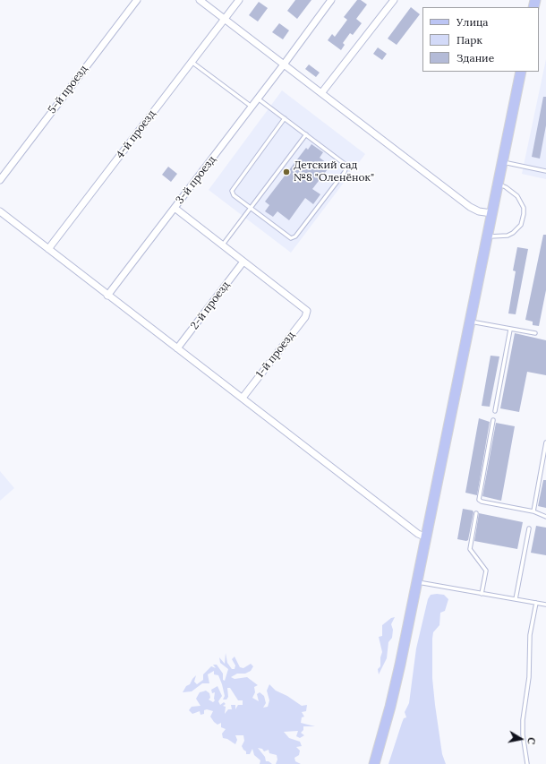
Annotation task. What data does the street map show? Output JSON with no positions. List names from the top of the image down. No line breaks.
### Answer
{"streets":{"street":["5-й проезд","4-й проезд","3-й проезд","2-й проезд","1-й проезд"]},"crossings":[["2-й проезд","1-й проезд"]],"places":["Детский сад №8 \"Оленёнок\""],"legend":["Улица","Парк","Здание"],"north":"right"}
